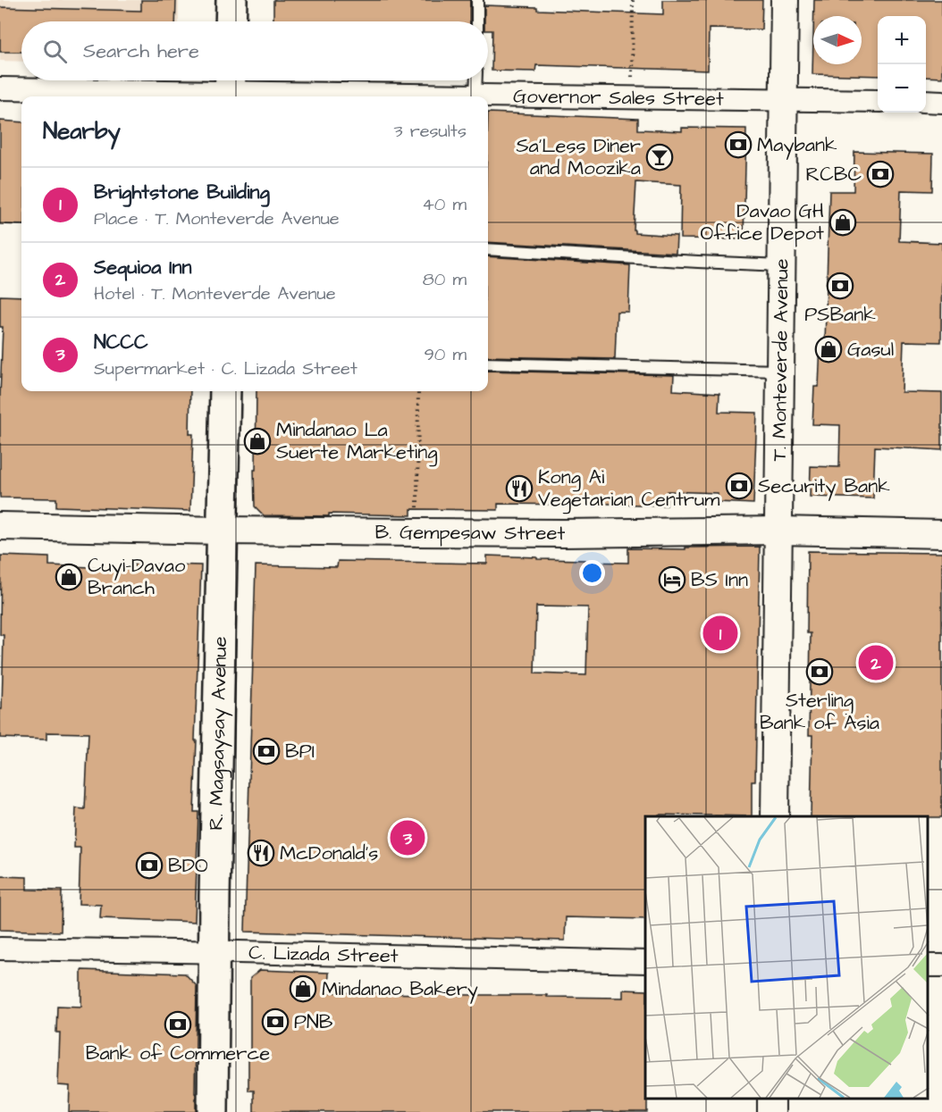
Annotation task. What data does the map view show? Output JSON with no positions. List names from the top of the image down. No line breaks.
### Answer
{"streets":{"main road":["R. Magsaysay Avenue"],"street":["Governor Sales Street","T. Monteverde Avenue","B. Gempesaw Street","C. Lizada Street"]},"crossings":[["Governor Sales Street","T. Monteverde Avenue"],["T. Monteverde Avenue","B. Gempesaw Street"],["B. Gempesaw Street","R. Magsaysay Avenue"],["R. Magsaysay Avenue","C. Lizada Street"]],"places":{"bank":["Maybank","RCBC","PSBank","Security Bank","Sterling Bank of Asia","BPI","BDO","PNB","Bank of Commerce"],"bar":["Sa'Less Diner and Moozika"],"shop":["Davao GH Office Depot","Gasul","Mindanao La Suerte Marketing","Cuyi-Davao Branch","Mindanao Bakery"],"restaurant":["Kong Ai Vegetarian Centrum","McDonald's"],"hotel":["BS Inn"]},"north":"right","page":{"map_buttons":["+","−"],"search":"Search here","heading":["Nearby","3 results"],"list":[{"mark":"1","name":"Brightstone Building","note":"Place · T. Monteverde Avenue","value":"40 m"},{"mark":"2","name":"Sequioa Inn","note":"Hotel · T. Monteverde Avenue","value":"80 m"},{"mark":"3","name":"NCCC","note":"Supermarket · C. Lizada Street","value":"90 m"}],"pins":["1","2","3"]}}
